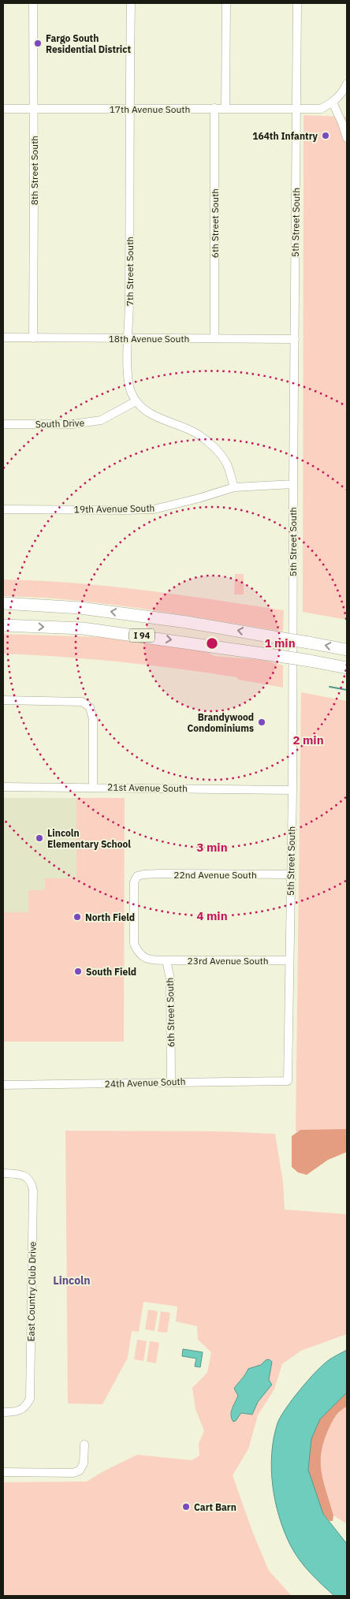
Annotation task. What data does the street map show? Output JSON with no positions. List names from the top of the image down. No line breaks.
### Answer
{"streets":{"highway":["I 94"],"street":["17th Avenue South","8th Street South","5th Street South","6th Street South","7th Street South","18th Avenue South","South Drive","19th Avenue South","21st Avenue South","22nd Avenue South","23rd Avenue South","24th Avenue South","East Country Club Drive"]},"crossings":[["17th Avenue South","8th Street South"],["17th Avenue South","5th Street South"],["17th Avenue South","6th Street South"],["17th Avenue South","7th Street South"],["8th Street South","18th Avenue South"],["5th Street South","18th Avenue South"],["5th Street South","19th Avenue South"],["5th Street South","21st Avenue South"],["5th Street South","22nd Avenue South"],["5th Street South","23rd Avenue South"],["5th Street South","24th Avenue South"],["6th Street South","18th Avenue South"],["6th Street South","22nd Avenue South"],["6th Street South","23rd Avenue South"],["6th Street South","24th Avenue South"],["7th Street South","18th Avenue South"],["7th Street South","South Drive"],["22nd Avenue South","23rd Avenue South"]],"districts":["Lincoln"],"places":["Fargo South Residential District","164th Infantry","Brandywood Condominiums","Lincoln Elementary School","North Field","South Field","Cart Barn"],"rings":["1 min","2 min","3 min","4 min"]}
